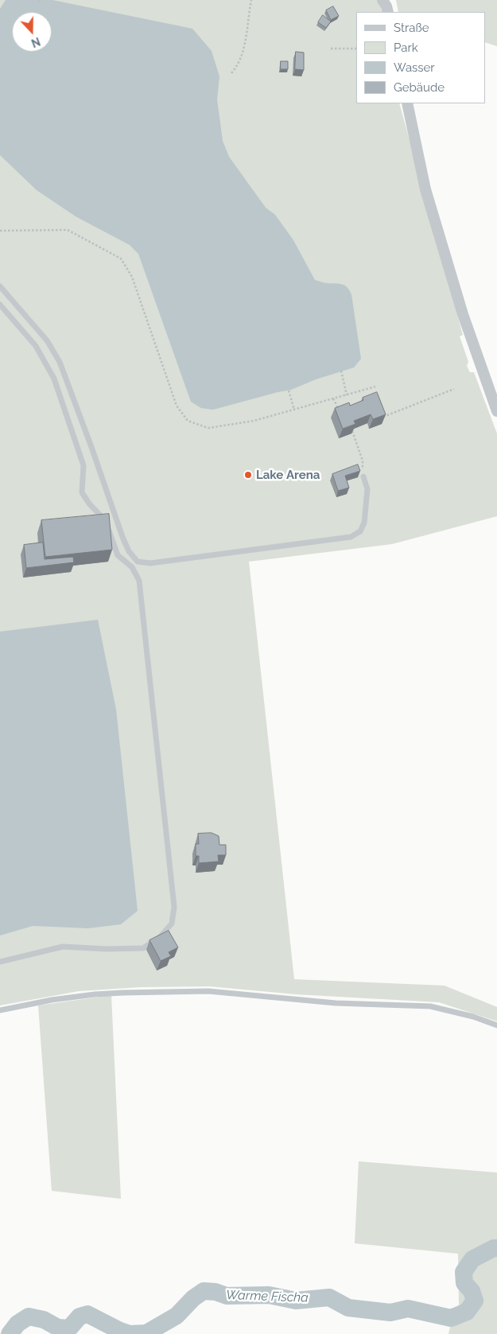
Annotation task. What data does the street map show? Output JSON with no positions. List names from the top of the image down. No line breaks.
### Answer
{"water":["Warme Fischa"],"places":["Lake Arena"],"legend":["Straße","Park","Wasser","Gebäude"],"north":"bottom"}
